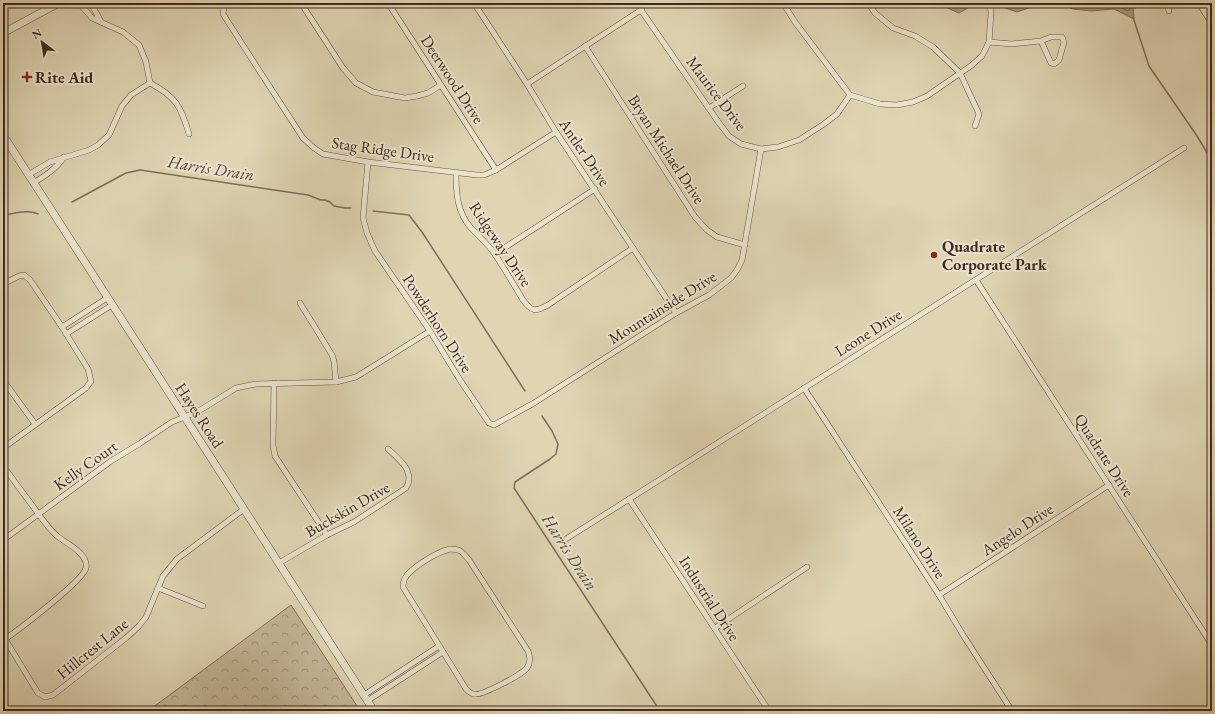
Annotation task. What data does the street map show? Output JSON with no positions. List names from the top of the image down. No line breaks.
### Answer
{"streets":{"street":["Deerwood Drive","Maurice Drive","Stag Ridge Drive","Bryan Michael Drive","Antler Drive","Ridgeway Drive","Mountainside Drive","Powderhorn Drive","Leone Drive","Hayes Road","Quadrate Drive","Kelly Court","Buckskin Drive","Angelo Drive","Milano Drive","Industrial Drive","Hillcrest Lane"]},"crossings":[["Deerwood Drive","Stag Ridge Drive"],["Maurice Drive","Mountainside Drive"],["Stag Ridge Drive","Antler Drive"],["Stag Ridge Drive","Ridgeway Drive"],["Stag Ridge Drive","Powderhorn Drive"],["Bryan Michael Drive","Mountainside Drive"],["Antler Drive","Ridgeway Drive"],["Antler Drive","Mountainside Drive"],["Mountainside Drive","Powderhorn Drive"],["Powderhorn Drive","Kelly Court"],["Leone Drive","Quadrate Drive"],["Leone Drive","Milano Drive"],["Leone Drive","Industrial Drive"],["Hayes Road","Kelly Court"],["Hayes Road","Buckskin Drive"],["Hayes Road","Hillcrest Lane"],["Quadrate Drive","Angelo Drive"],["Angelo Drive","Milano Drive"]],"water":["Harris Drain"],"places":{"health":["Rite Aid"],"other":["Quadrate Corporate Park"]},"north":"top left"}
